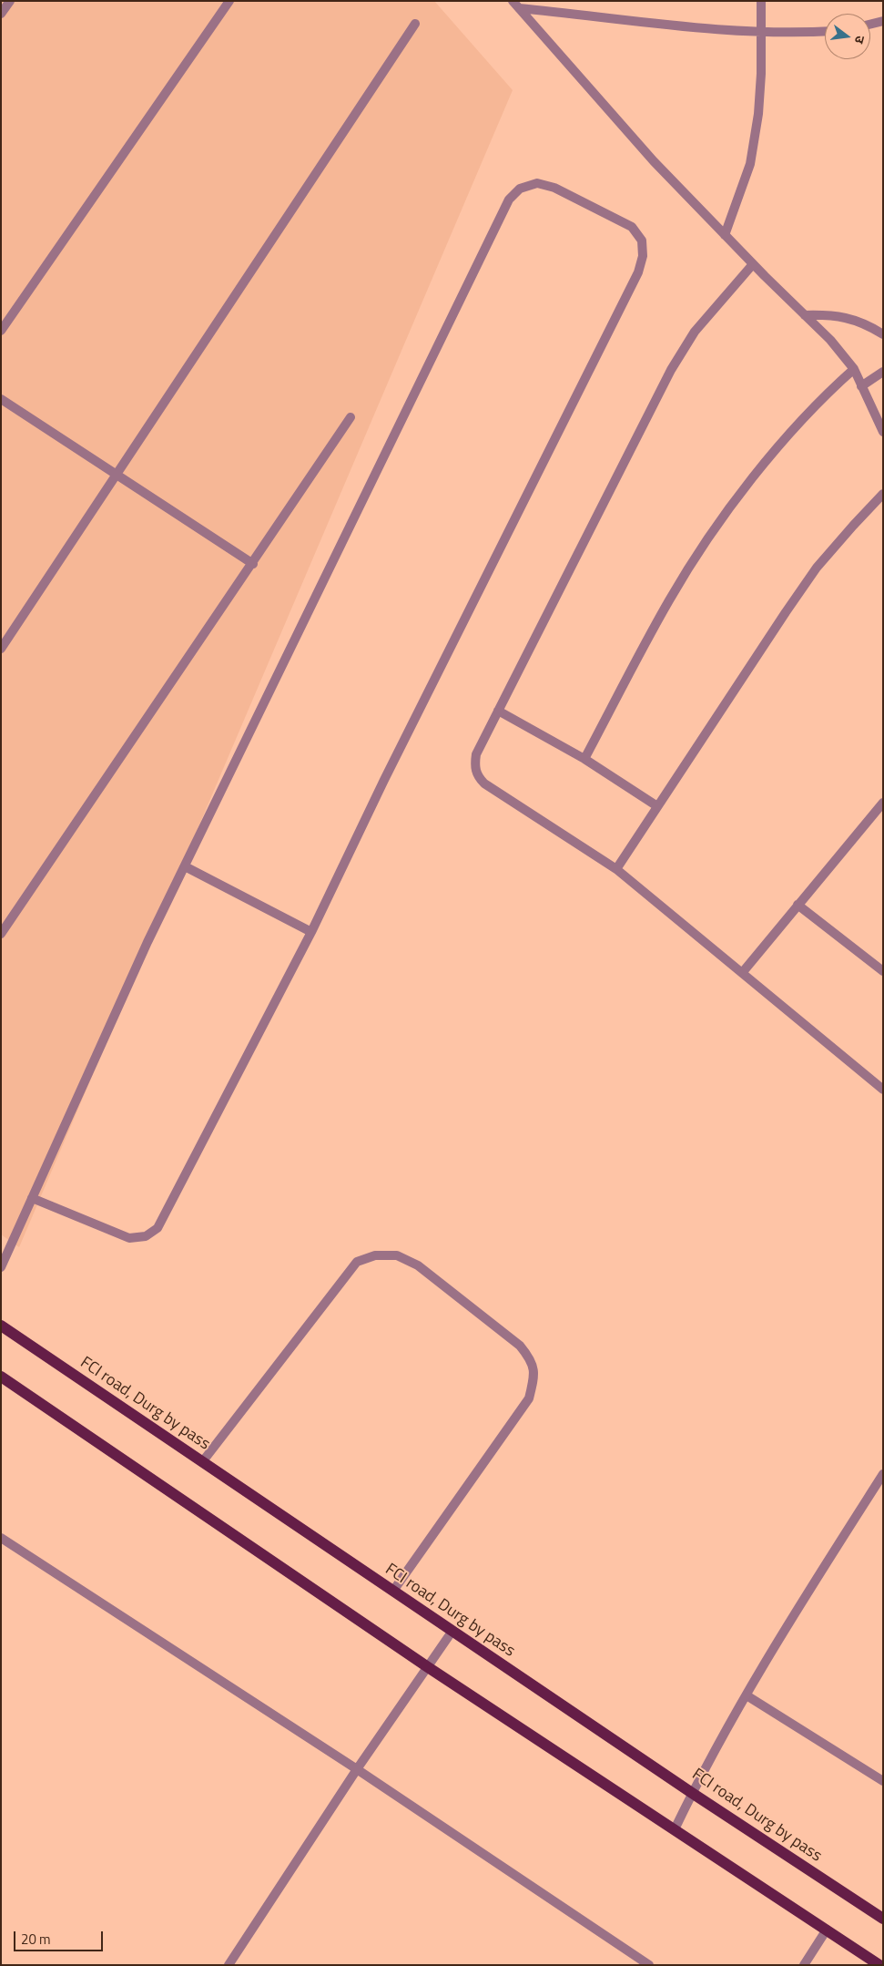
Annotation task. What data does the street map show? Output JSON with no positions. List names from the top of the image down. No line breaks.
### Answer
{"streets":{"main road":["FCI road, Durg by pass"]},"scale_bar":"20 m","north":"right"}
